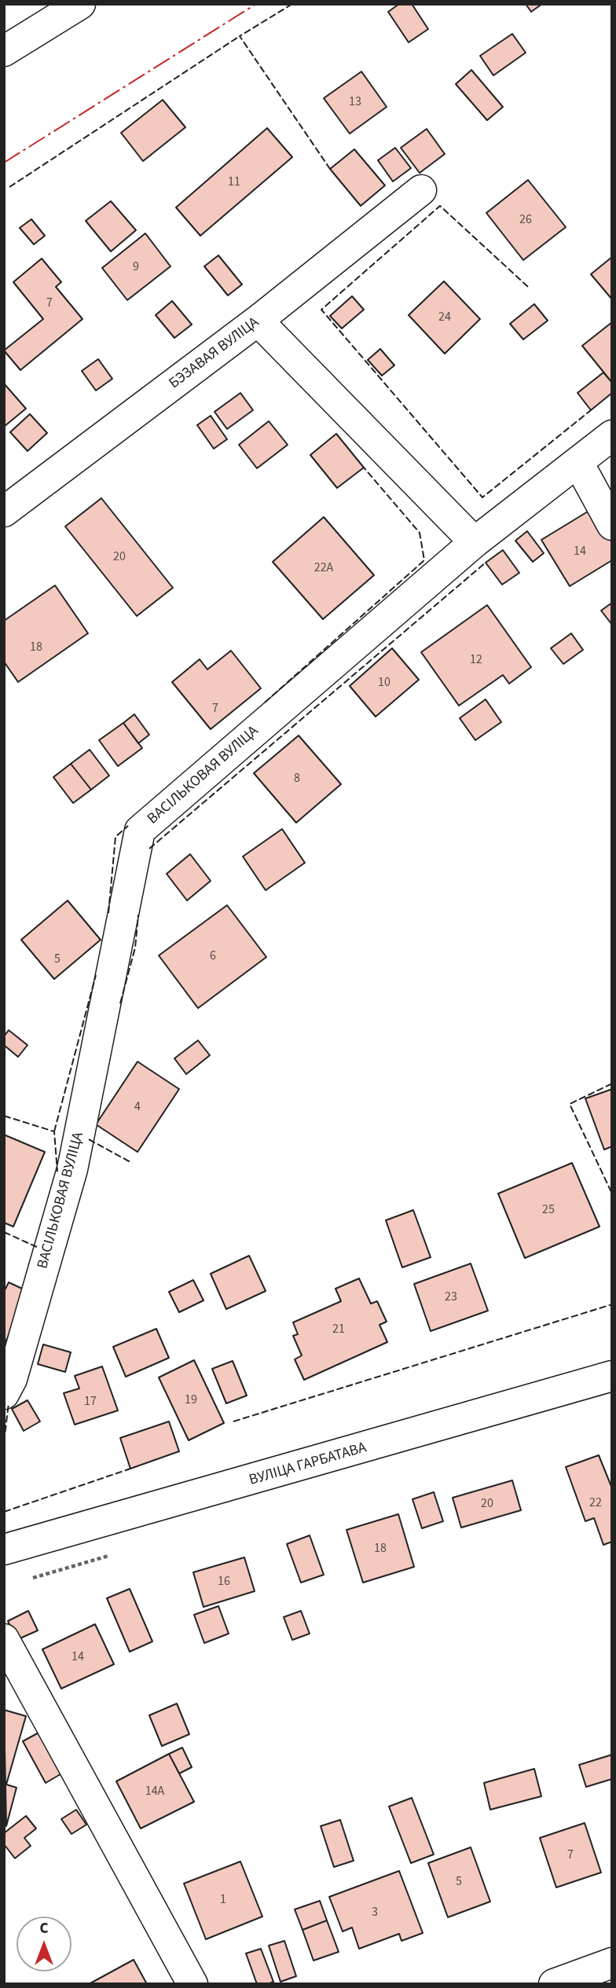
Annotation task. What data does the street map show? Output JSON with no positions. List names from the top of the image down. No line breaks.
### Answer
{"streets":{"street":["БЭЗАВАЯ ВУЛІЦА","ВАСІЛЬКОВАЯ ВУЛІЦА","ВУЛІЦА ГАРБАТАВА"]},"house_numbers":["13","11","26","9","7","24","14","20","22А","18","12","10","7","8","6","5","4","25","23","21","19","17","22","20","18","16","14","14А","7","5","1","3"],"north":"top"}
